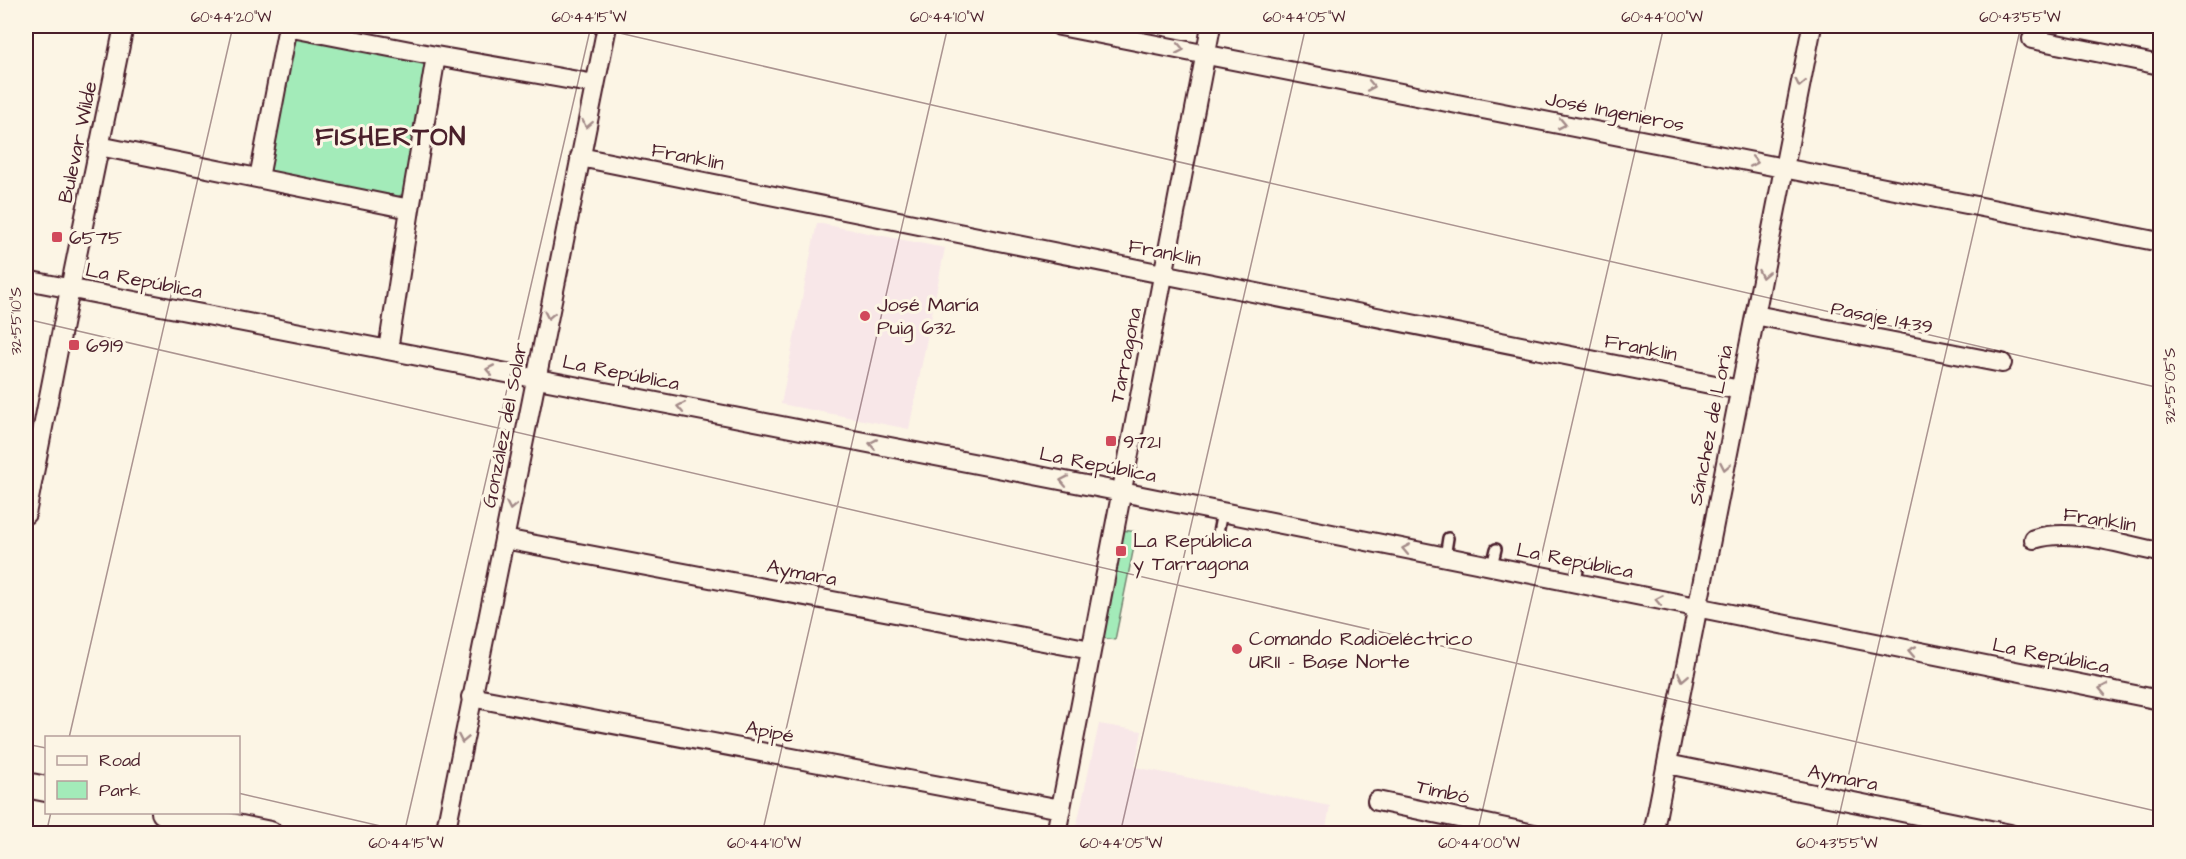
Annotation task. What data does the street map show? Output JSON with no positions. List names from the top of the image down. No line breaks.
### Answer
{"streets":{"street":["José Ingenieros","Bulevar Wilde","Franklin","La República","Pasaje 1439","Tarragona","González del Solar","Sánchez de Loria","Aymara","Apipé","Timbó"]},"crossings":[["José Ingenieros","Tarragona"],["José Ingenieros","Sánchez de Loria"],["Bulevar Wilde","La República"],["Franklin","Tarragona"],["Franklin","González del Solar"],["Franklin","Sánchez de Loria"],["La República","Tarragona"],["La República","González del Solar"],["La República","Sánchez de Loria"],["Pasaje 1439","Sánchez de Loria"],["Tarragona","Aymara"],["Tarragona","Apipé"],["González del Solar","Aymara"],["González del Solar","Apipé"],["Sánchez de Loria","Aymara"]],"one_way":["José Ingenieros","La República","Sánchez de Loria"],"districts":["FISHERTON"],"places":{"transit":["6575","6919","9721","La República y Tarragona"],"other":["José María Puig 632","Comando Radioeléctrico URII - Base Norte"]},"legend":["Road","Park"],"coordinates":["60°44'20\"W","60°44'15\"W","60°44'10\"W","60°44'05\"W","60°44'00\"W","60°43'55\"W","32°55'10\"S","32°55'05\"S"]}
